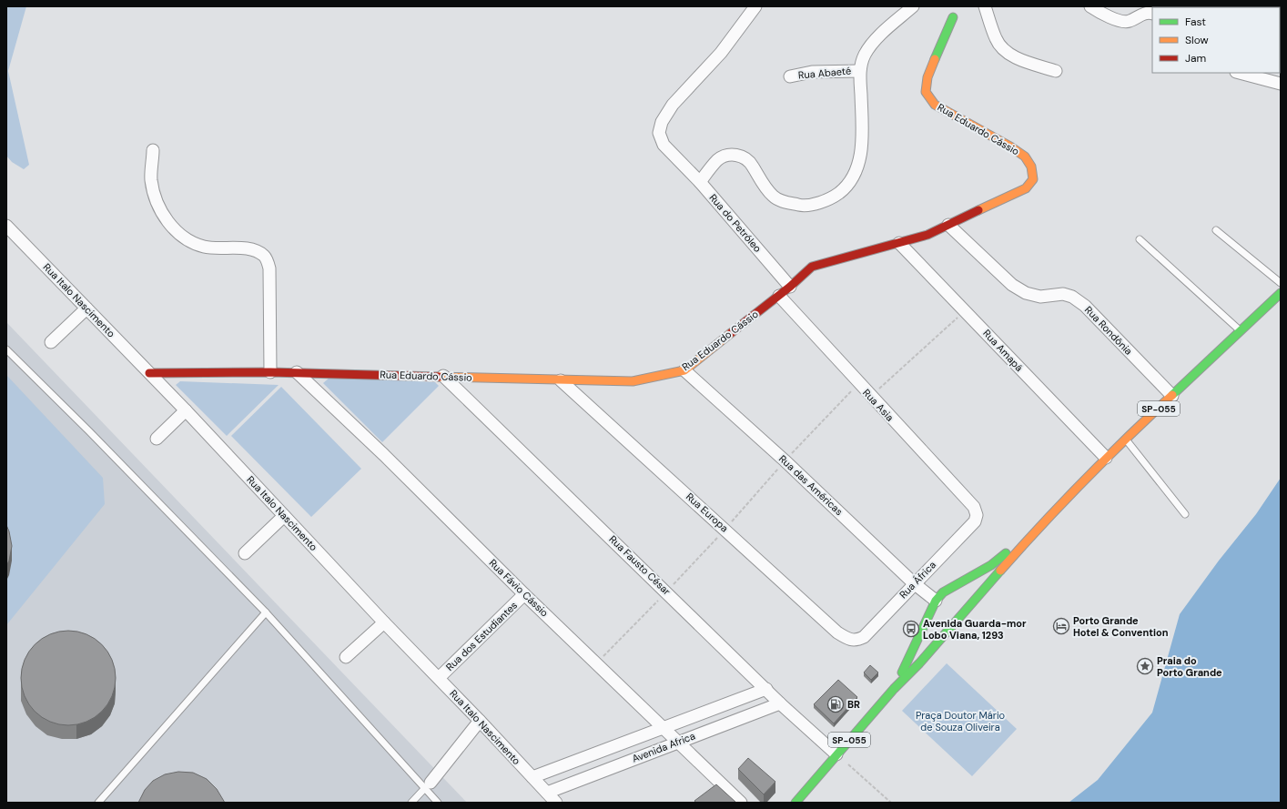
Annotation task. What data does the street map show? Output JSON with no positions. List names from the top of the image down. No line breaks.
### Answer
{"streets":{"street":["Rua Abaeté","Rua Eduardo Cássio","Rua do Petróleo","Rua Italo Nascimento","Rua Rondônia","Rua Amapá","Rua Asia","SP-055","Rua das Américas","Rua Europa","Rua Fausto César","Rua África","Rua Fávio Cássio","Rua dos Estudiantes","Avenida Africa"]},"crossings":[["Rua Eduardo Cássio","Rua do Petróleo"],["Rua Eduardo Cássio","Rua Italo Nascimento"],["Rua Eduardo Cássio","Rua Rondônia"],["Rua Eduardo Cássio","Rua Amapá"],["Rua Eduardo Cássio","Rua Asia"],["Rua Eduardo Cássio","Rua das Américas"],["Rua Eduardo Cássio","Rua Europa"],["Rua Eduardo Cássio","Rua Fausto César"],["Rua Eduardo Cássio","Rua Fávio Cássio"],["Rua Italo Nascimento","Rua dos Estudiantes"],["Rua Italo Nascimento","Avenida Africa"],["Rua Rondônia","SP-055"],["Rua Amapá","SP-055"],["Rua Asia","Rua África"],["SP-055","Rua das Américas"],["SP-055","Rua Fausto César"],["Rua das Américas","Rua África"],["Rua Europa","Rua África"],["Rua Fausto César","Avenida Africa"],["Rua Fávio Cássio","Rua dos Estudiantes"],["Rua Fávio Cássio","Avenida Africa"]],"parks":["Praça Doutor Mário de Souza Oliveira"],"places":{"hotel":["Porto Grande Hotel & Convention"],"bus stop":["Avenida Guarda-mor Lobo Viana, 1293"],"place":["Praia do Porto Grande"],"fuel station":["BR"]},"legend":["Fast","Slow","Jam"]}
